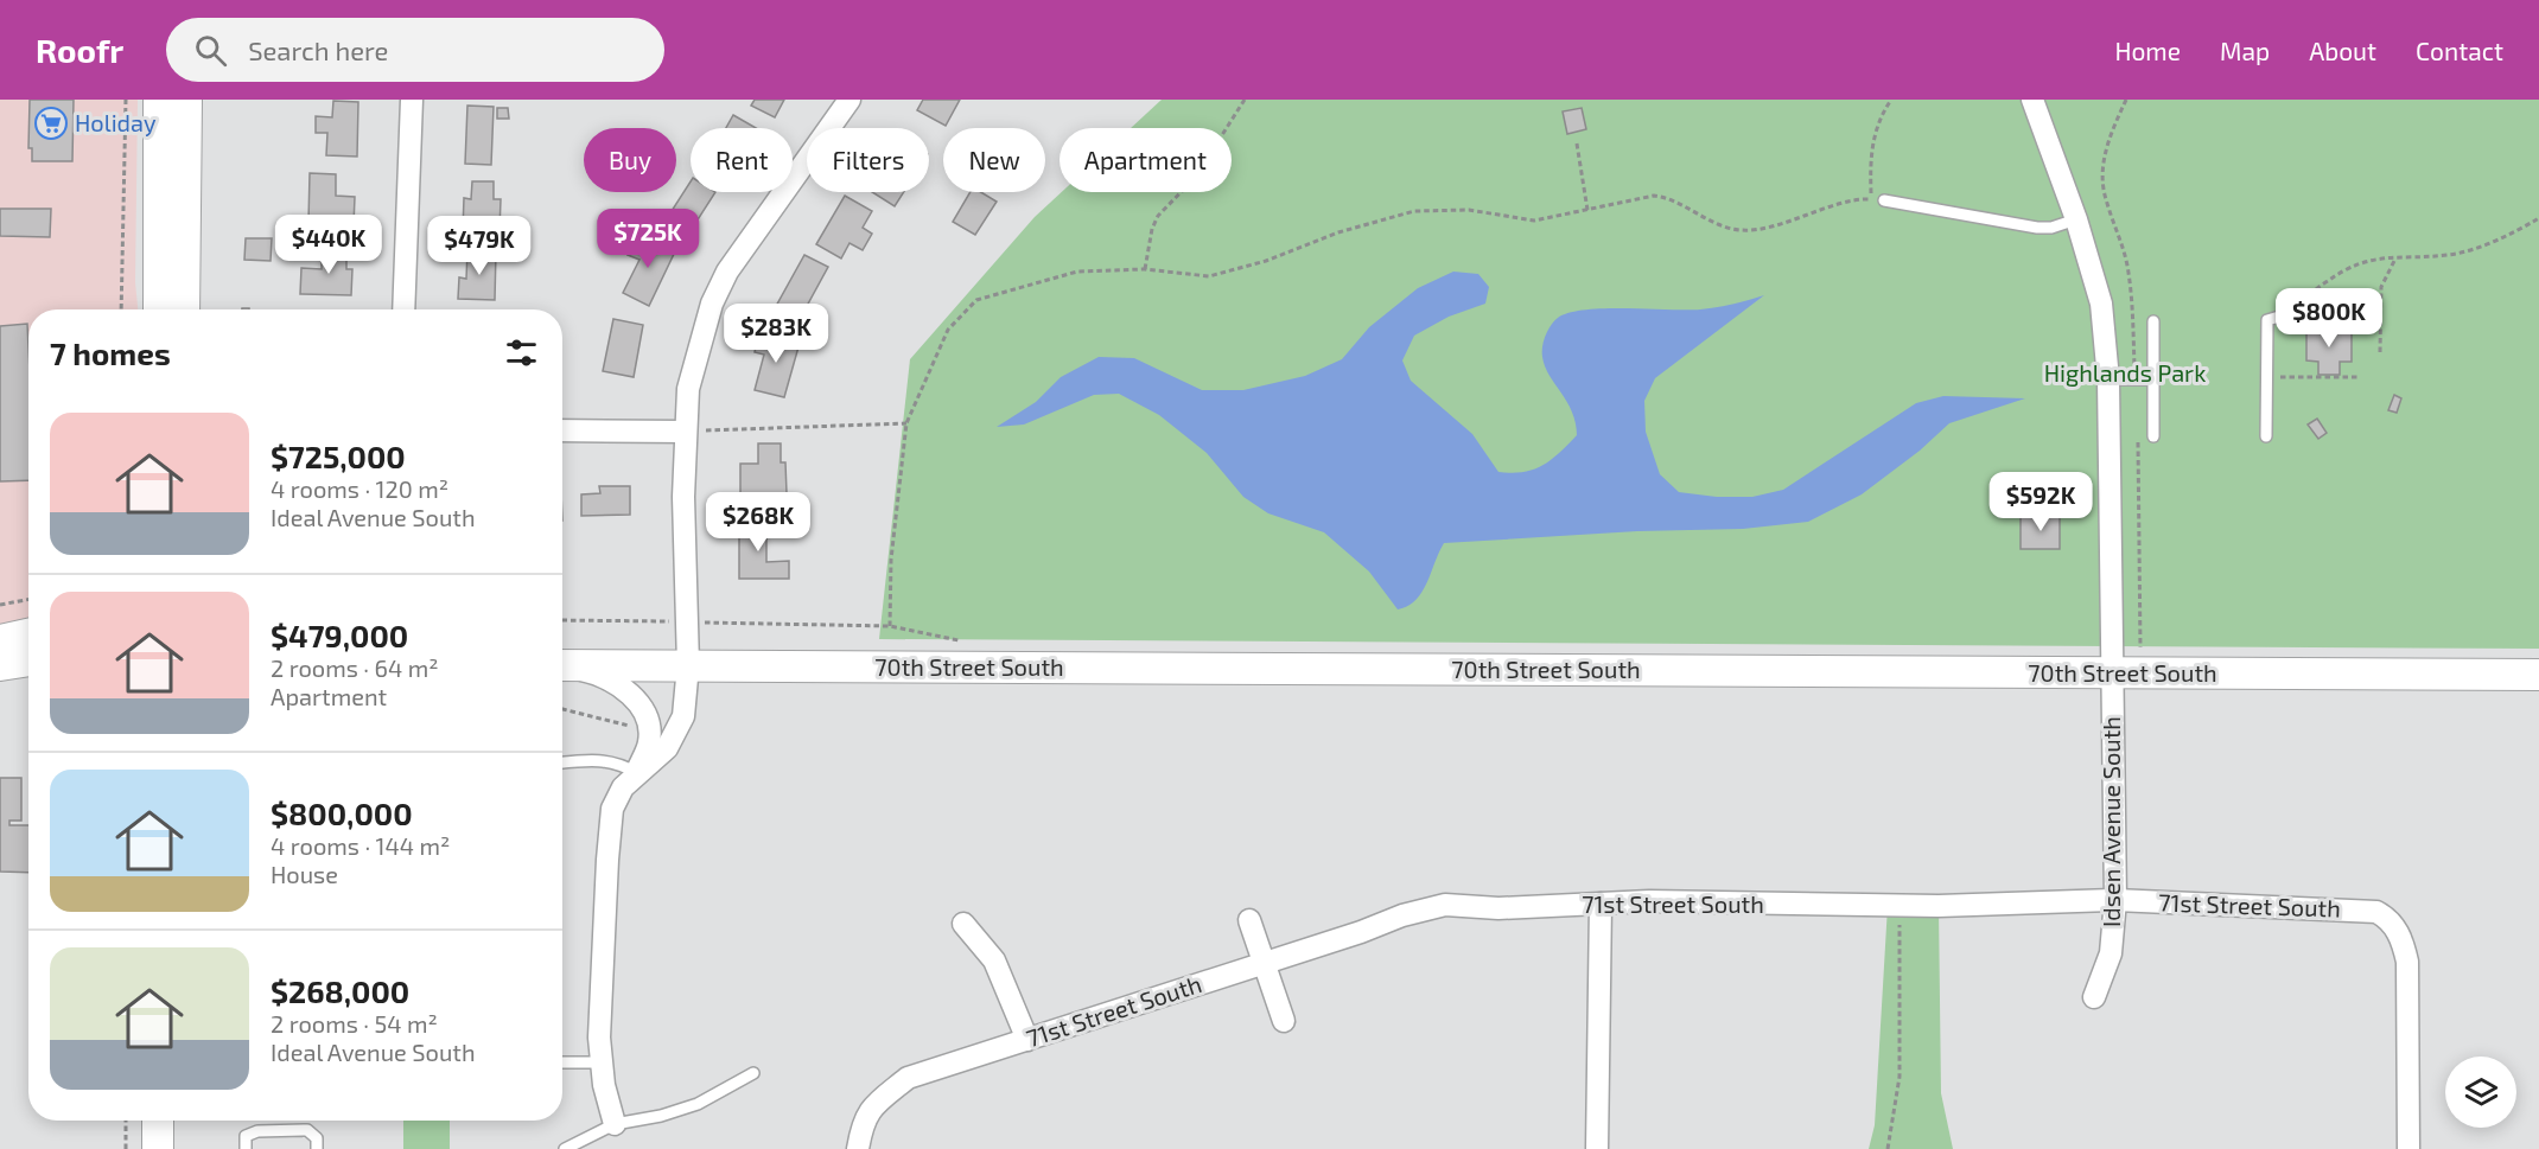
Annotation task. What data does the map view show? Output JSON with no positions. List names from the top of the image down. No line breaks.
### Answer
{"streets":{"main road":["70th Street South"],"street":["Idsen Avenue South","71st Street South"]},"crossings":[["70th Street South","Idsen Avenue South"],["Idsen Avenue South","71st Street South"]],"parks":["Highlands Park"],"places":{"supermarket":["Holiday"]},"page":{"header":"Roofr","search":"Search here","nav":["Home","Map","About","Contact"],"chip":["Buy","Rent","Filters","New","Apartment"],"price":["$725K","$440K","$479K","$800K","$283K","$592K","$268K"],"heading":"7 homes","list":[{"name":"$725,000","note":"4 rooms · 120 m² · Ideal Avenue South"},{"name":"$479,000","note":"2 rooms · 64 m² · Apartment"},{"name":"$800,000","note":"4 rooms · 144 m² · House"},{"name":"$268,000","note":"2 rooms · 54 m² · Ideal Avenue South"}]}}
